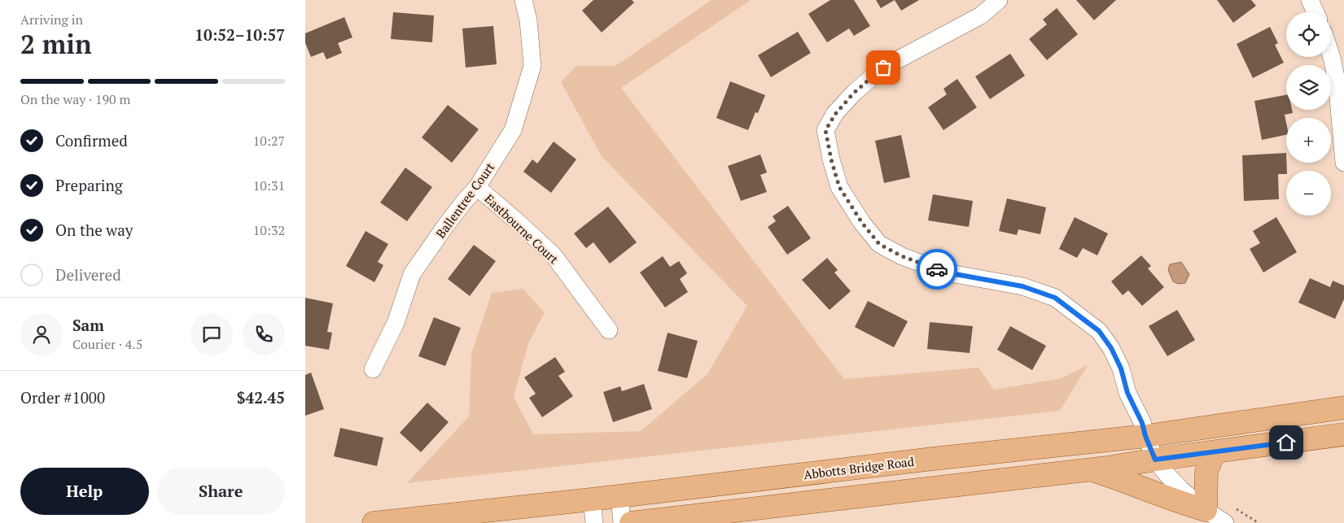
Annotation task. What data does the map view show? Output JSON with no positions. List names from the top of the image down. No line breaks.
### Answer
{"streets":{"main road":["Abbotts Bridge Road"],"street":["Ballentree Court","Eastbourne Court"]},"crossings":[["Ballentree Court","Eastbourne Court"]],"page":{"heading":["2 min","Arriving in","10:52–10:57"],"panel":["Sam","Courier · 4.5","Order #1000","$42.45"],"map_buttons":["+","−"],"bar":"On the way · 190 m","list":[["Confirmed","10:27"],["Preparing","10:31"],["On the way","10:32"],"Delivered"],"buttons":["Help","Share"]}}
